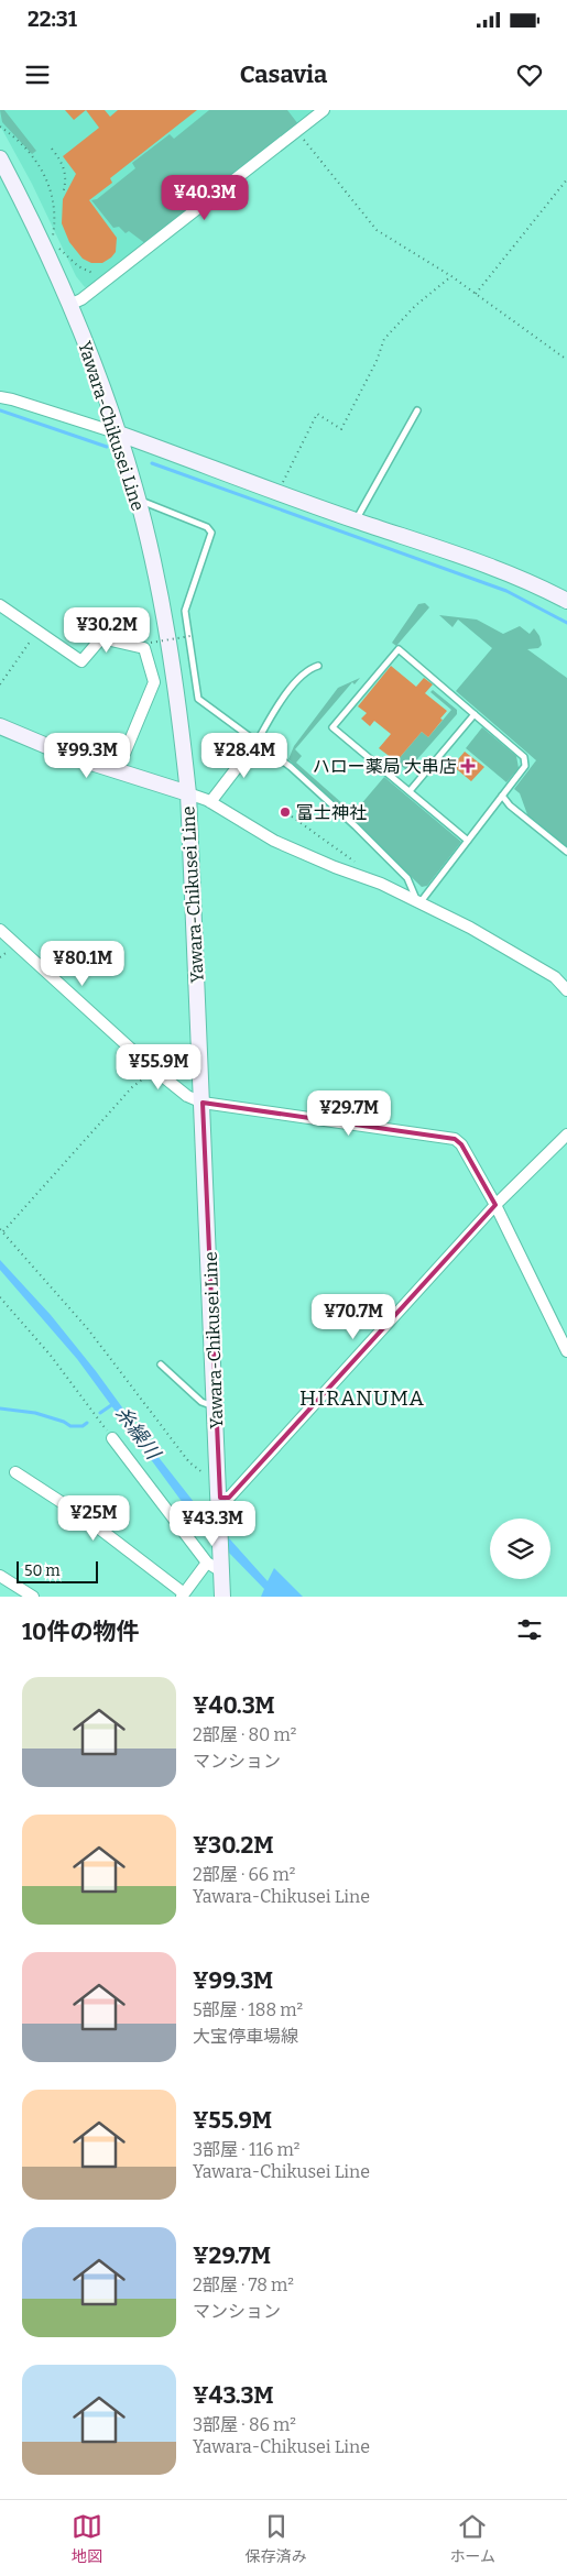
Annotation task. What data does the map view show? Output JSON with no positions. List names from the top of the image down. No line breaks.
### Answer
{"streets":{"main road":["Yawara-Chikusei Line"]},"districts":["HIRANUMA"],"water":["糸繰川"],"places":{"health":["ハロー薬局 大串店"],"other":["富士神社"]},"scale_bar":"50 m","page":{"status":"22:31","header":"Casavia","price":["¥40.3M","¥30.2M","¥99.3M","¥28.4M","¥80.1M","¥55.9M","¥29.7M","¥70.7M","¥25M","¥43.3M"],"scale":"50 m","heading":"10件の物件","list":[{"name":"¥40.3M","note":"2部屋 · 80 m² · マンション"},{"name":"¥30.2M","note":"2部屋 · 66 m² · Yawara-Chikusei Line"},{"name":"¥99.3M","note":"5部屋 · 188 m² · 大宝停車場線"},{"name":"¥55.9M","note":"3部屋 · 116 m² · Yawara-Chikusei Line"},{"name":"¥29.7M","note":"2部屋 · 78 m² · マンション"},{"name":"¥43.3M","note":"3部屋 · 86 m² · Yawara-Chikusei Line"}],"tabs":["地図","保存済み","ホーム"]}}
